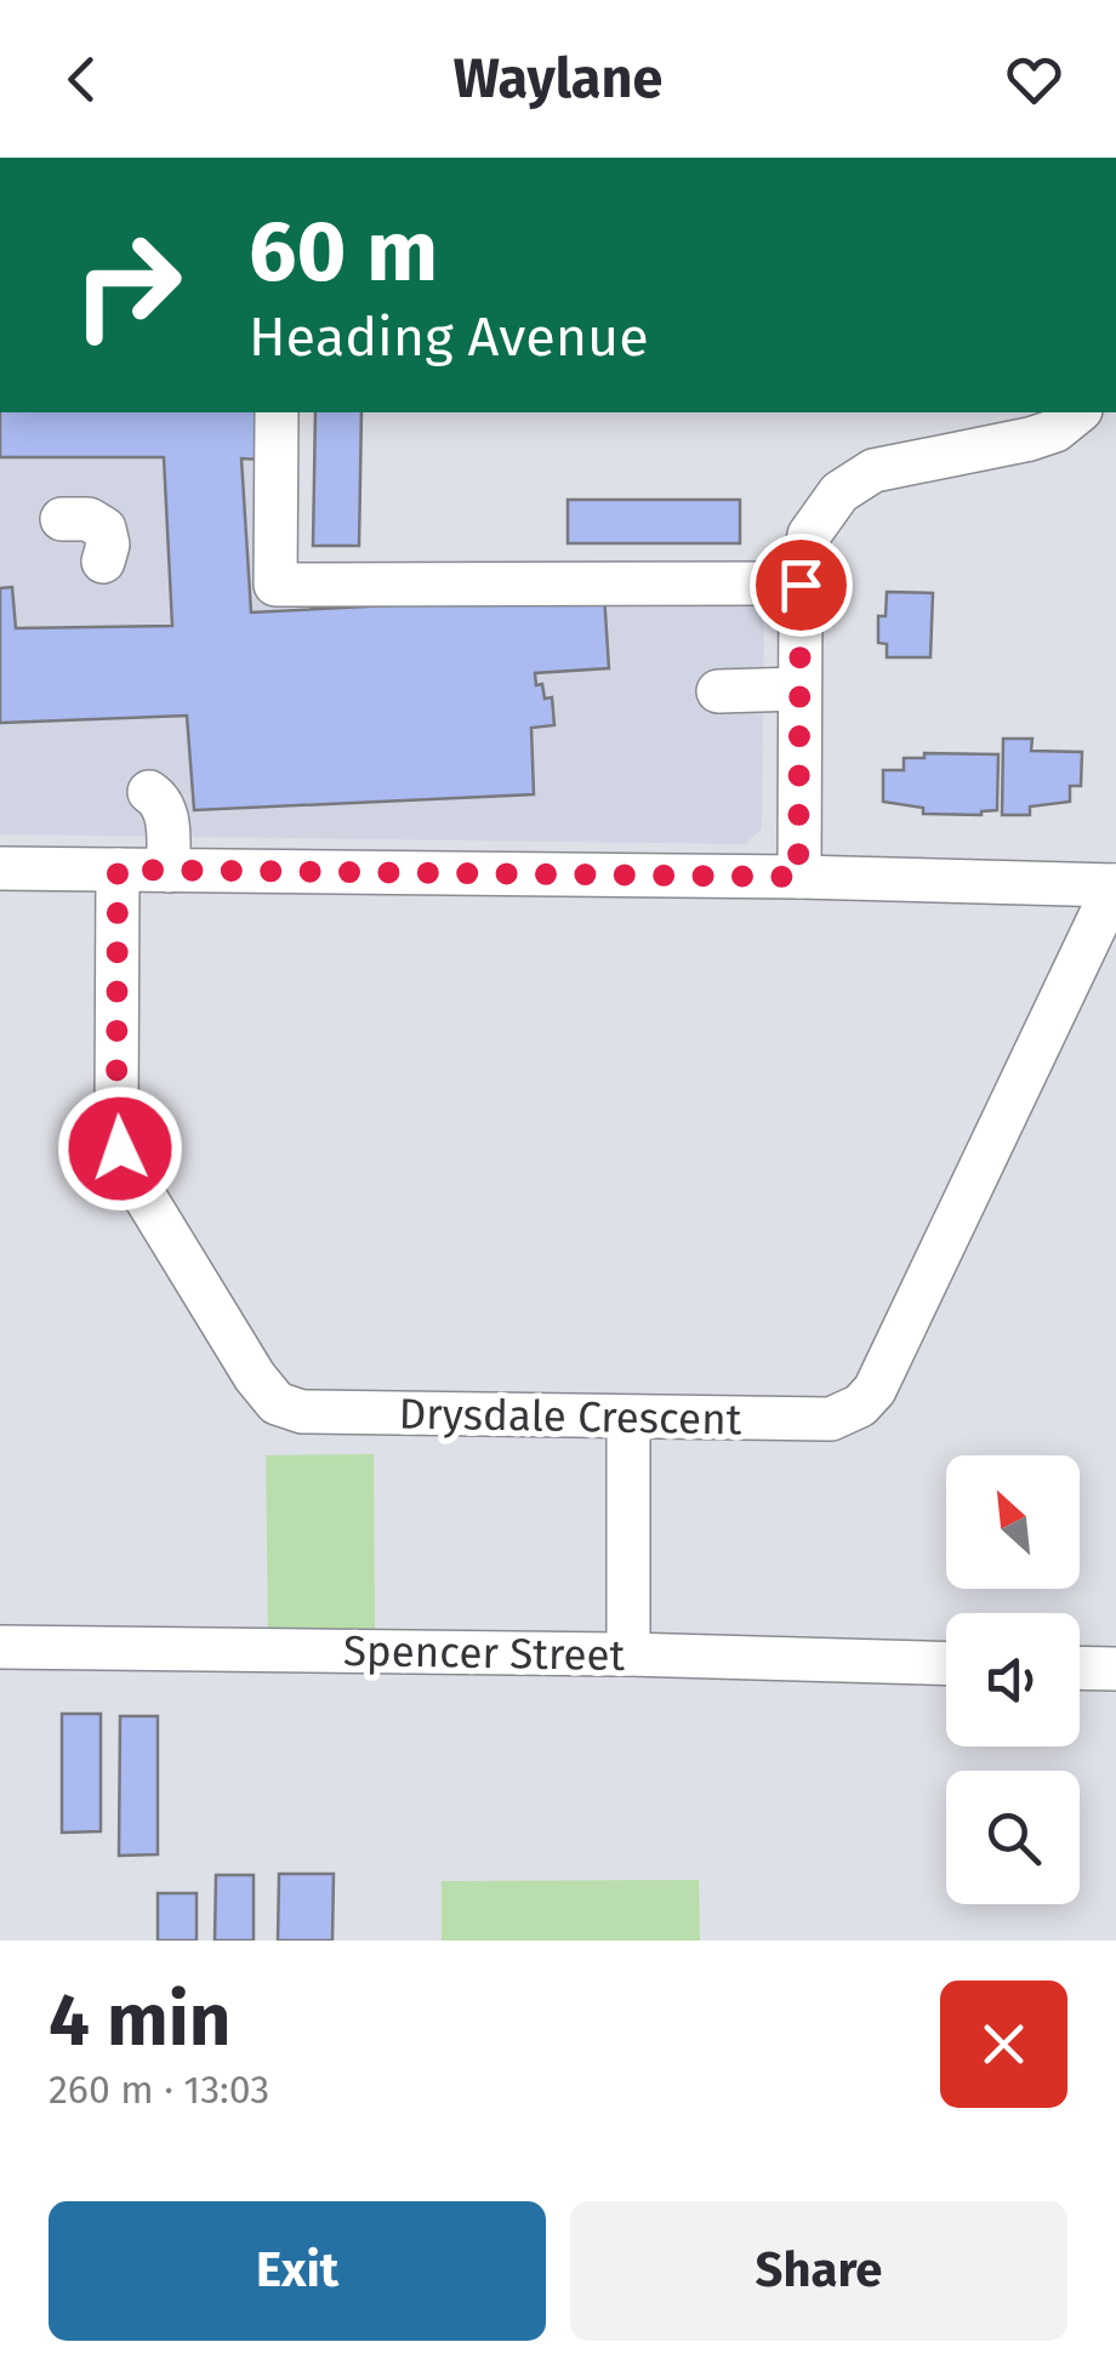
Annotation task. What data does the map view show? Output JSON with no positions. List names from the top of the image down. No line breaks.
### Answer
{"streets":{"street":["Drysdale Crescent","Spencer Street"]},"north":"top left","page":{"header":"Waylane","turn":["60 m","Heading Avenue"],"heading":["4 min","260 m · 13:03"],"buttons":["Exit","Share"]}}
